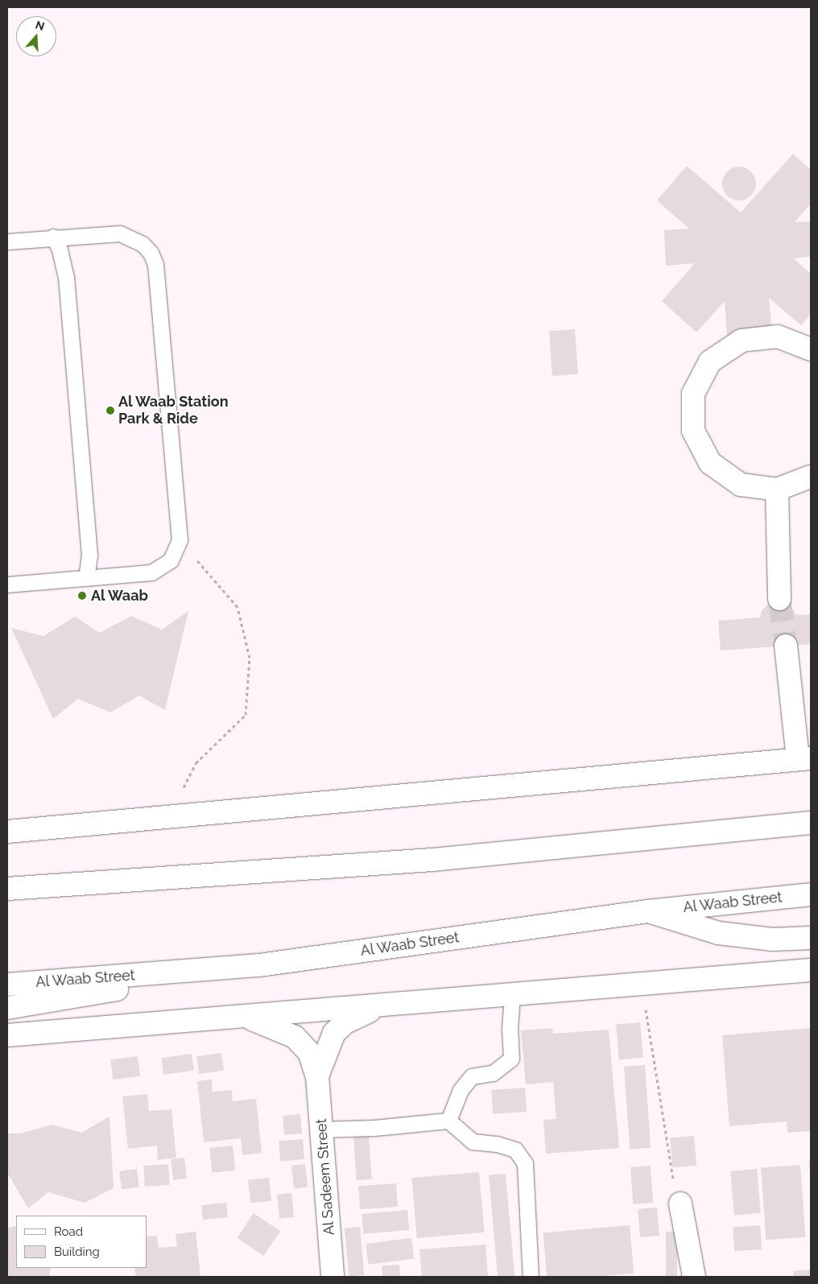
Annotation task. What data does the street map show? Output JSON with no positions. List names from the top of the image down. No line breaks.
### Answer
{"streets":{"main road":["Al Waab Street","Al Sadeem Street"]},"places":["Al Waab Station Park & Ride","Al Waab"],"legend":["Road","Building"],"north":"top"}
